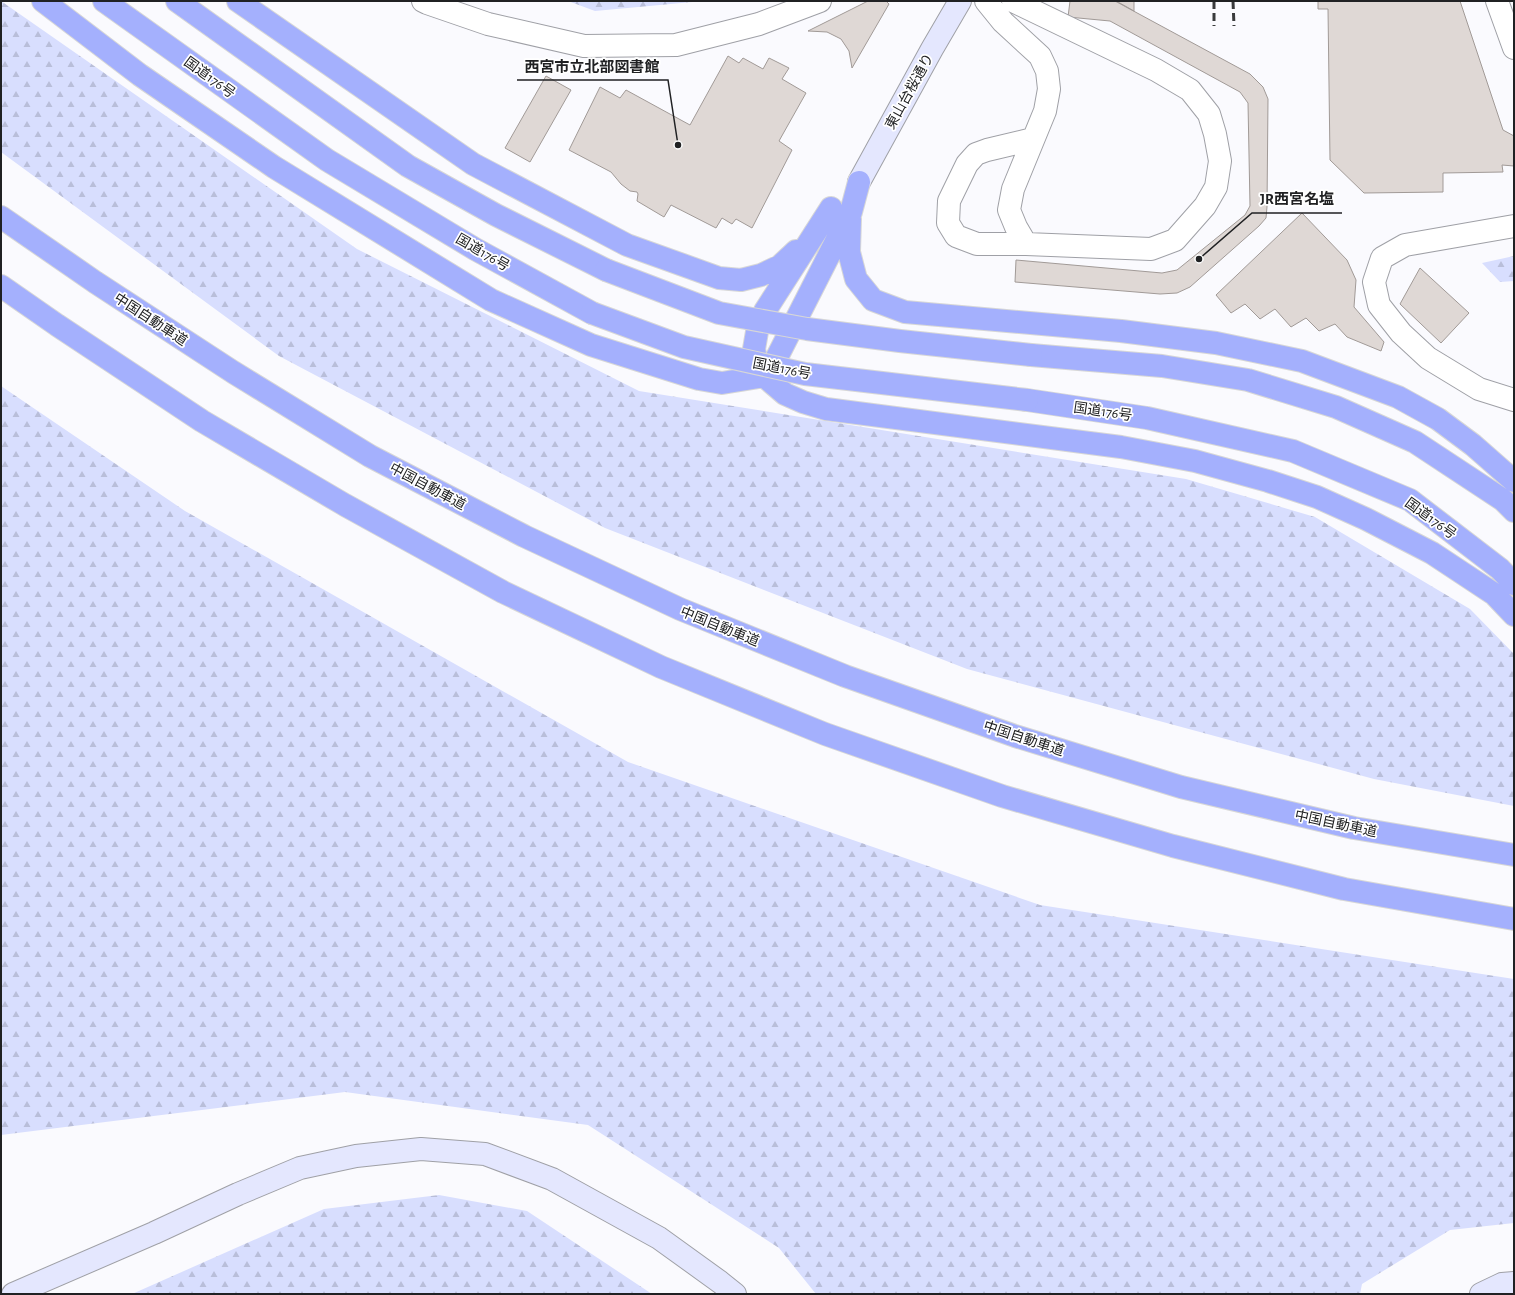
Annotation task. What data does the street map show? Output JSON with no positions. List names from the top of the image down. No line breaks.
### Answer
{"streets":{"highway":["国道176号","中国自動車道"],"street":["東山台桜通り"]},"places":["西宮市立北部図書館","JR西宮名塩"]}
